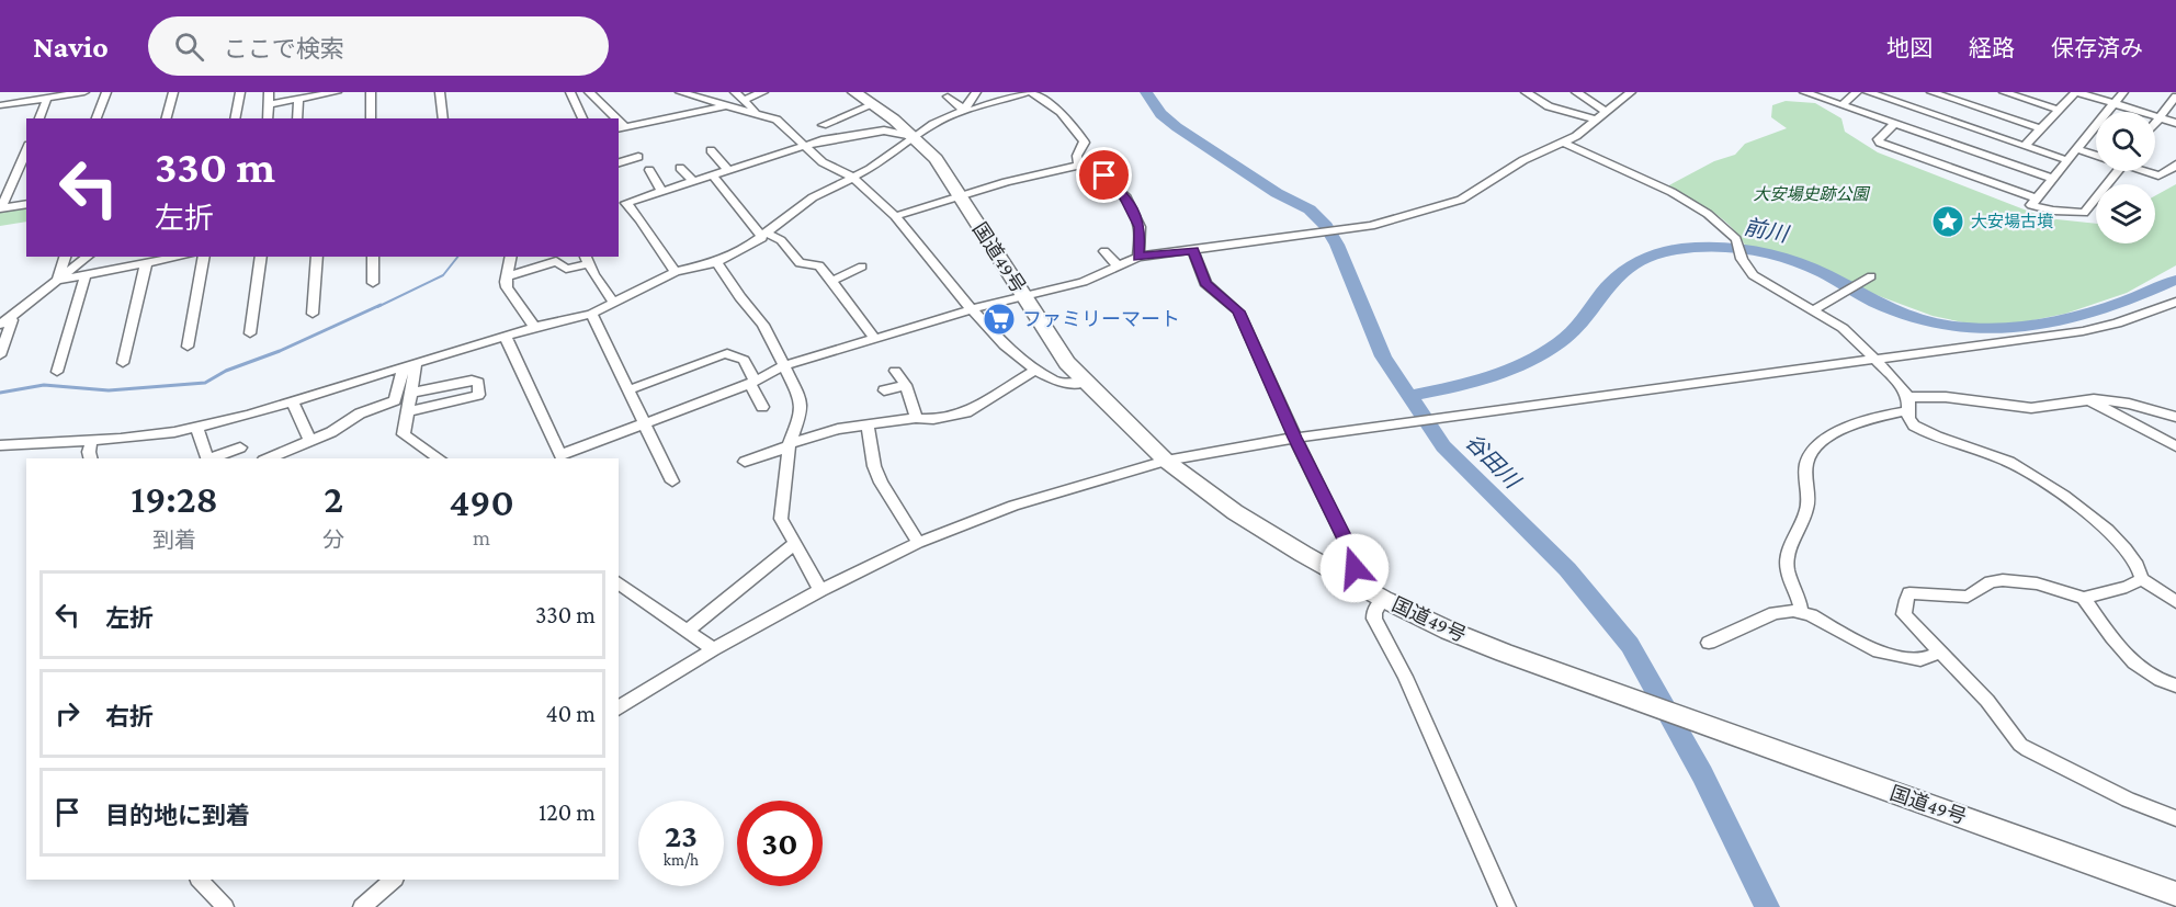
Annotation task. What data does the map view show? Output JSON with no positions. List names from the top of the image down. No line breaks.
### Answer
{"streets":{"highway":["国道49号"]},"water":["前川","谷田川"],"parks":["大安場史跡公園"],"places":{"place":["大安場古墳"],"supermarket":["ファミリーマート"]},"page":{"header":"Navio","search":"ここで検索","nav":["地図","経路","保存済み"],"turn":["330 m","左折"],"eta":["19:28","到着","2","分","490","m"],"list":[{"name":"左折","value":"330 m"},{"name":"右折","value":"40 m"},{"name":"目的地に到着","value":"120 m"}],"speed":"23 km/h","limit":"30"}}
